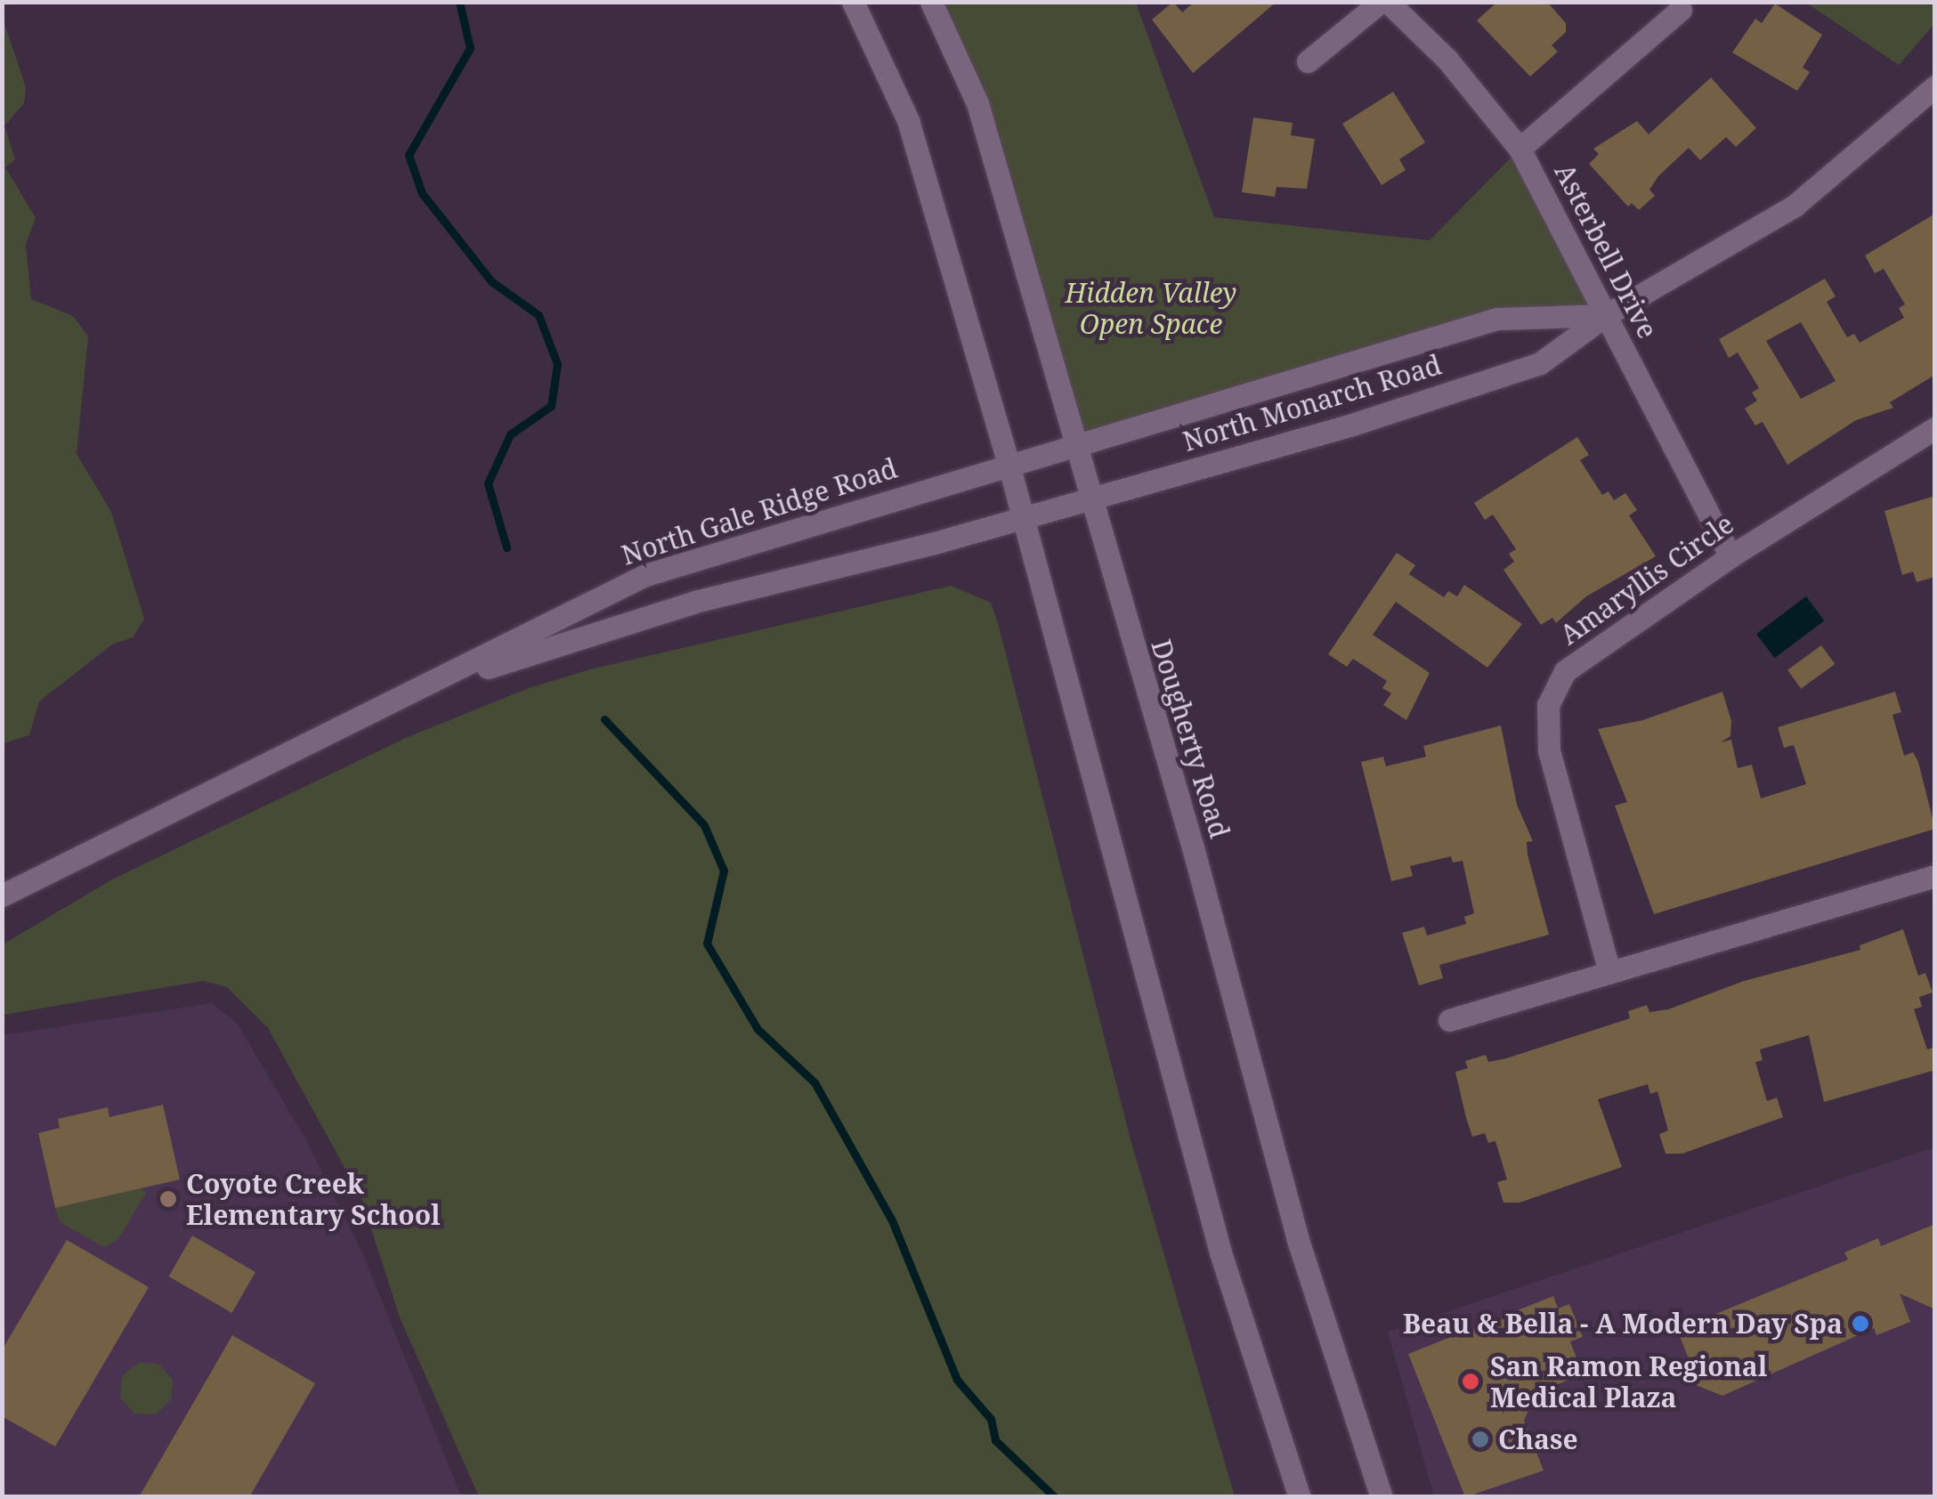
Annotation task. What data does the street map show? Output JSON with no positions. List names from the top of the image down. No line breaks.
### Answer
{"streets":{"street":["Asterbell Drive","North Monarch Road","North Gale Ridge Road","Amaryllis Circle","Dougherty Road"]},"crossings":[["Asterbell Drive","North Monarch Road"],["Asterbell Drive","Amaryllis Circle"],["North Monarch Road","North Gale Ridge Road"],["North Monarch Road","Dougherty Road"],["North Gale Ridge Road","Dougherty Road"]],"parks":["Hidden Valley Open Space"],"places":["Coyote Creek Elementary School","Beau & Bella - A Modern Day Spa","San Ramon Regional Medical Plaza","Chase"]}
